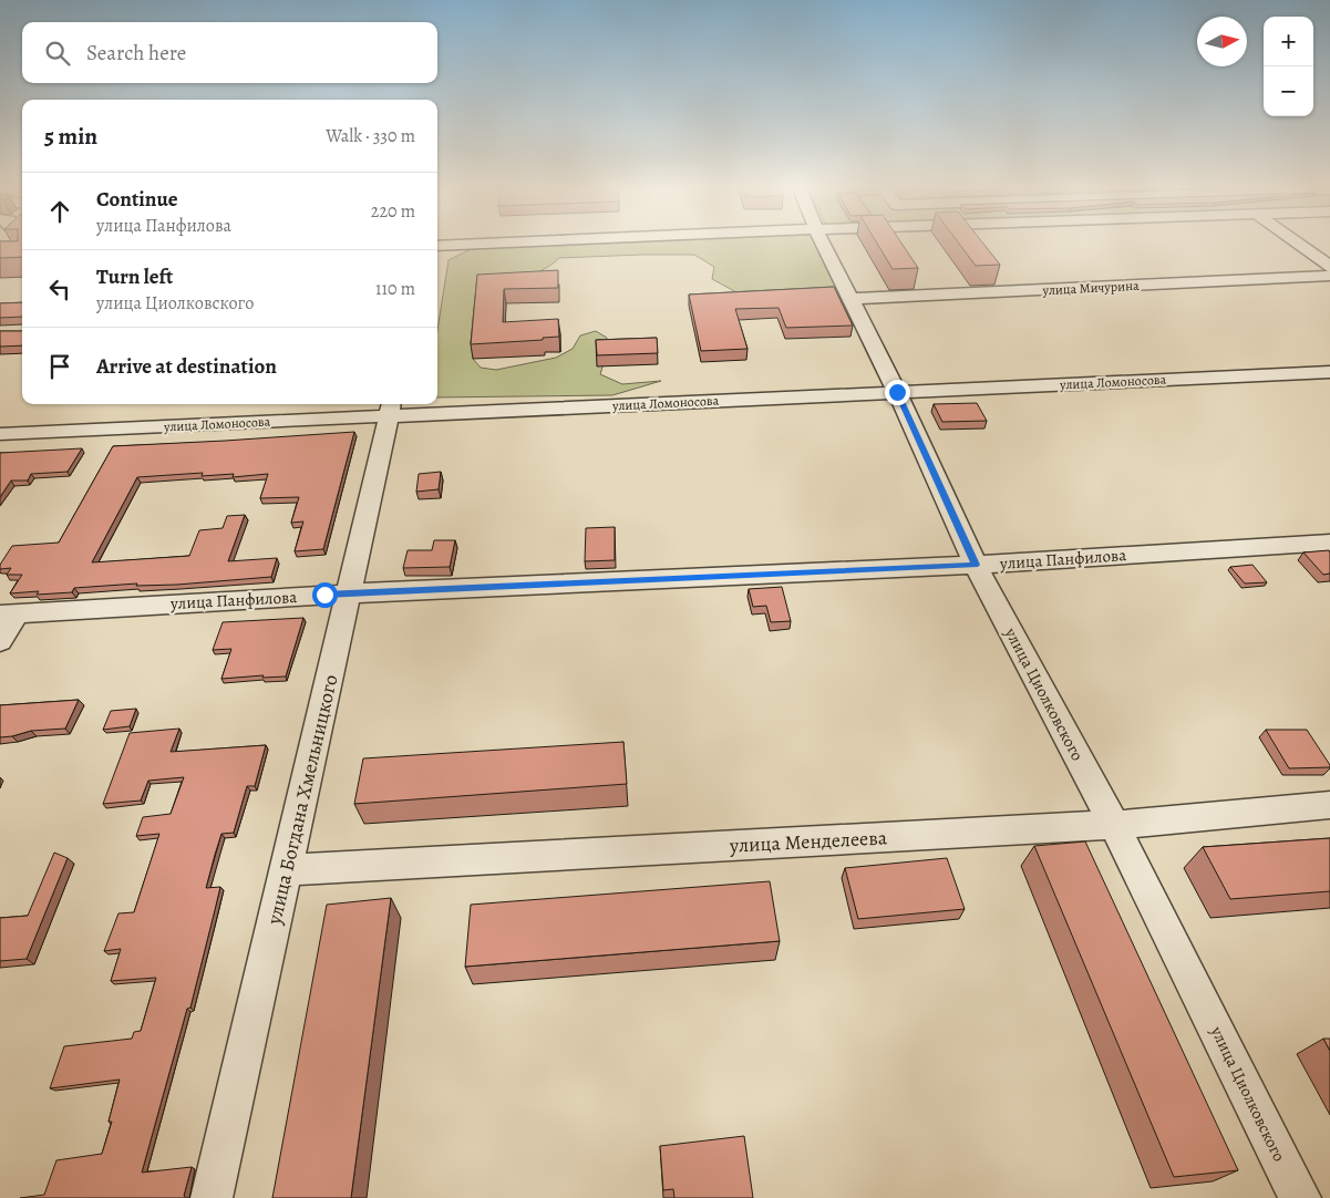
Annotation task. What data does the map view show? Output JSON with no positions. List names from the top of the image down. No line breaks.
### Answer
{"streets":{"street":["улица Мичурина","улица Ломоносова","улица Панфилова","улица Циолковского","улица Богдана Хмельницкого","улица Менделеева"]},"crossings":[["улица Мичурина","улица Циолковского"],["улица Ломоносова","улица Циолковского"],["улица Ломоносова","улица Богдана Хмельницкого"],["улица Панфилова","улица Циолковского"],["улица Панфилова","улица Богдана Хмельницкого"],["улица Циолковского","улица Менделеева"],["улица Богдана Хмельницкого","улица Менделеева"]],"north":"right","page":{"map_buttons":["+","−"],"search":"Search here","heading":["5 min","Walk · 330 m"],"list":[["Continue","улица Панфилова","220 m"],["Turn left","улица Циолковского","110 m"],"Arrive at destination"]}}
